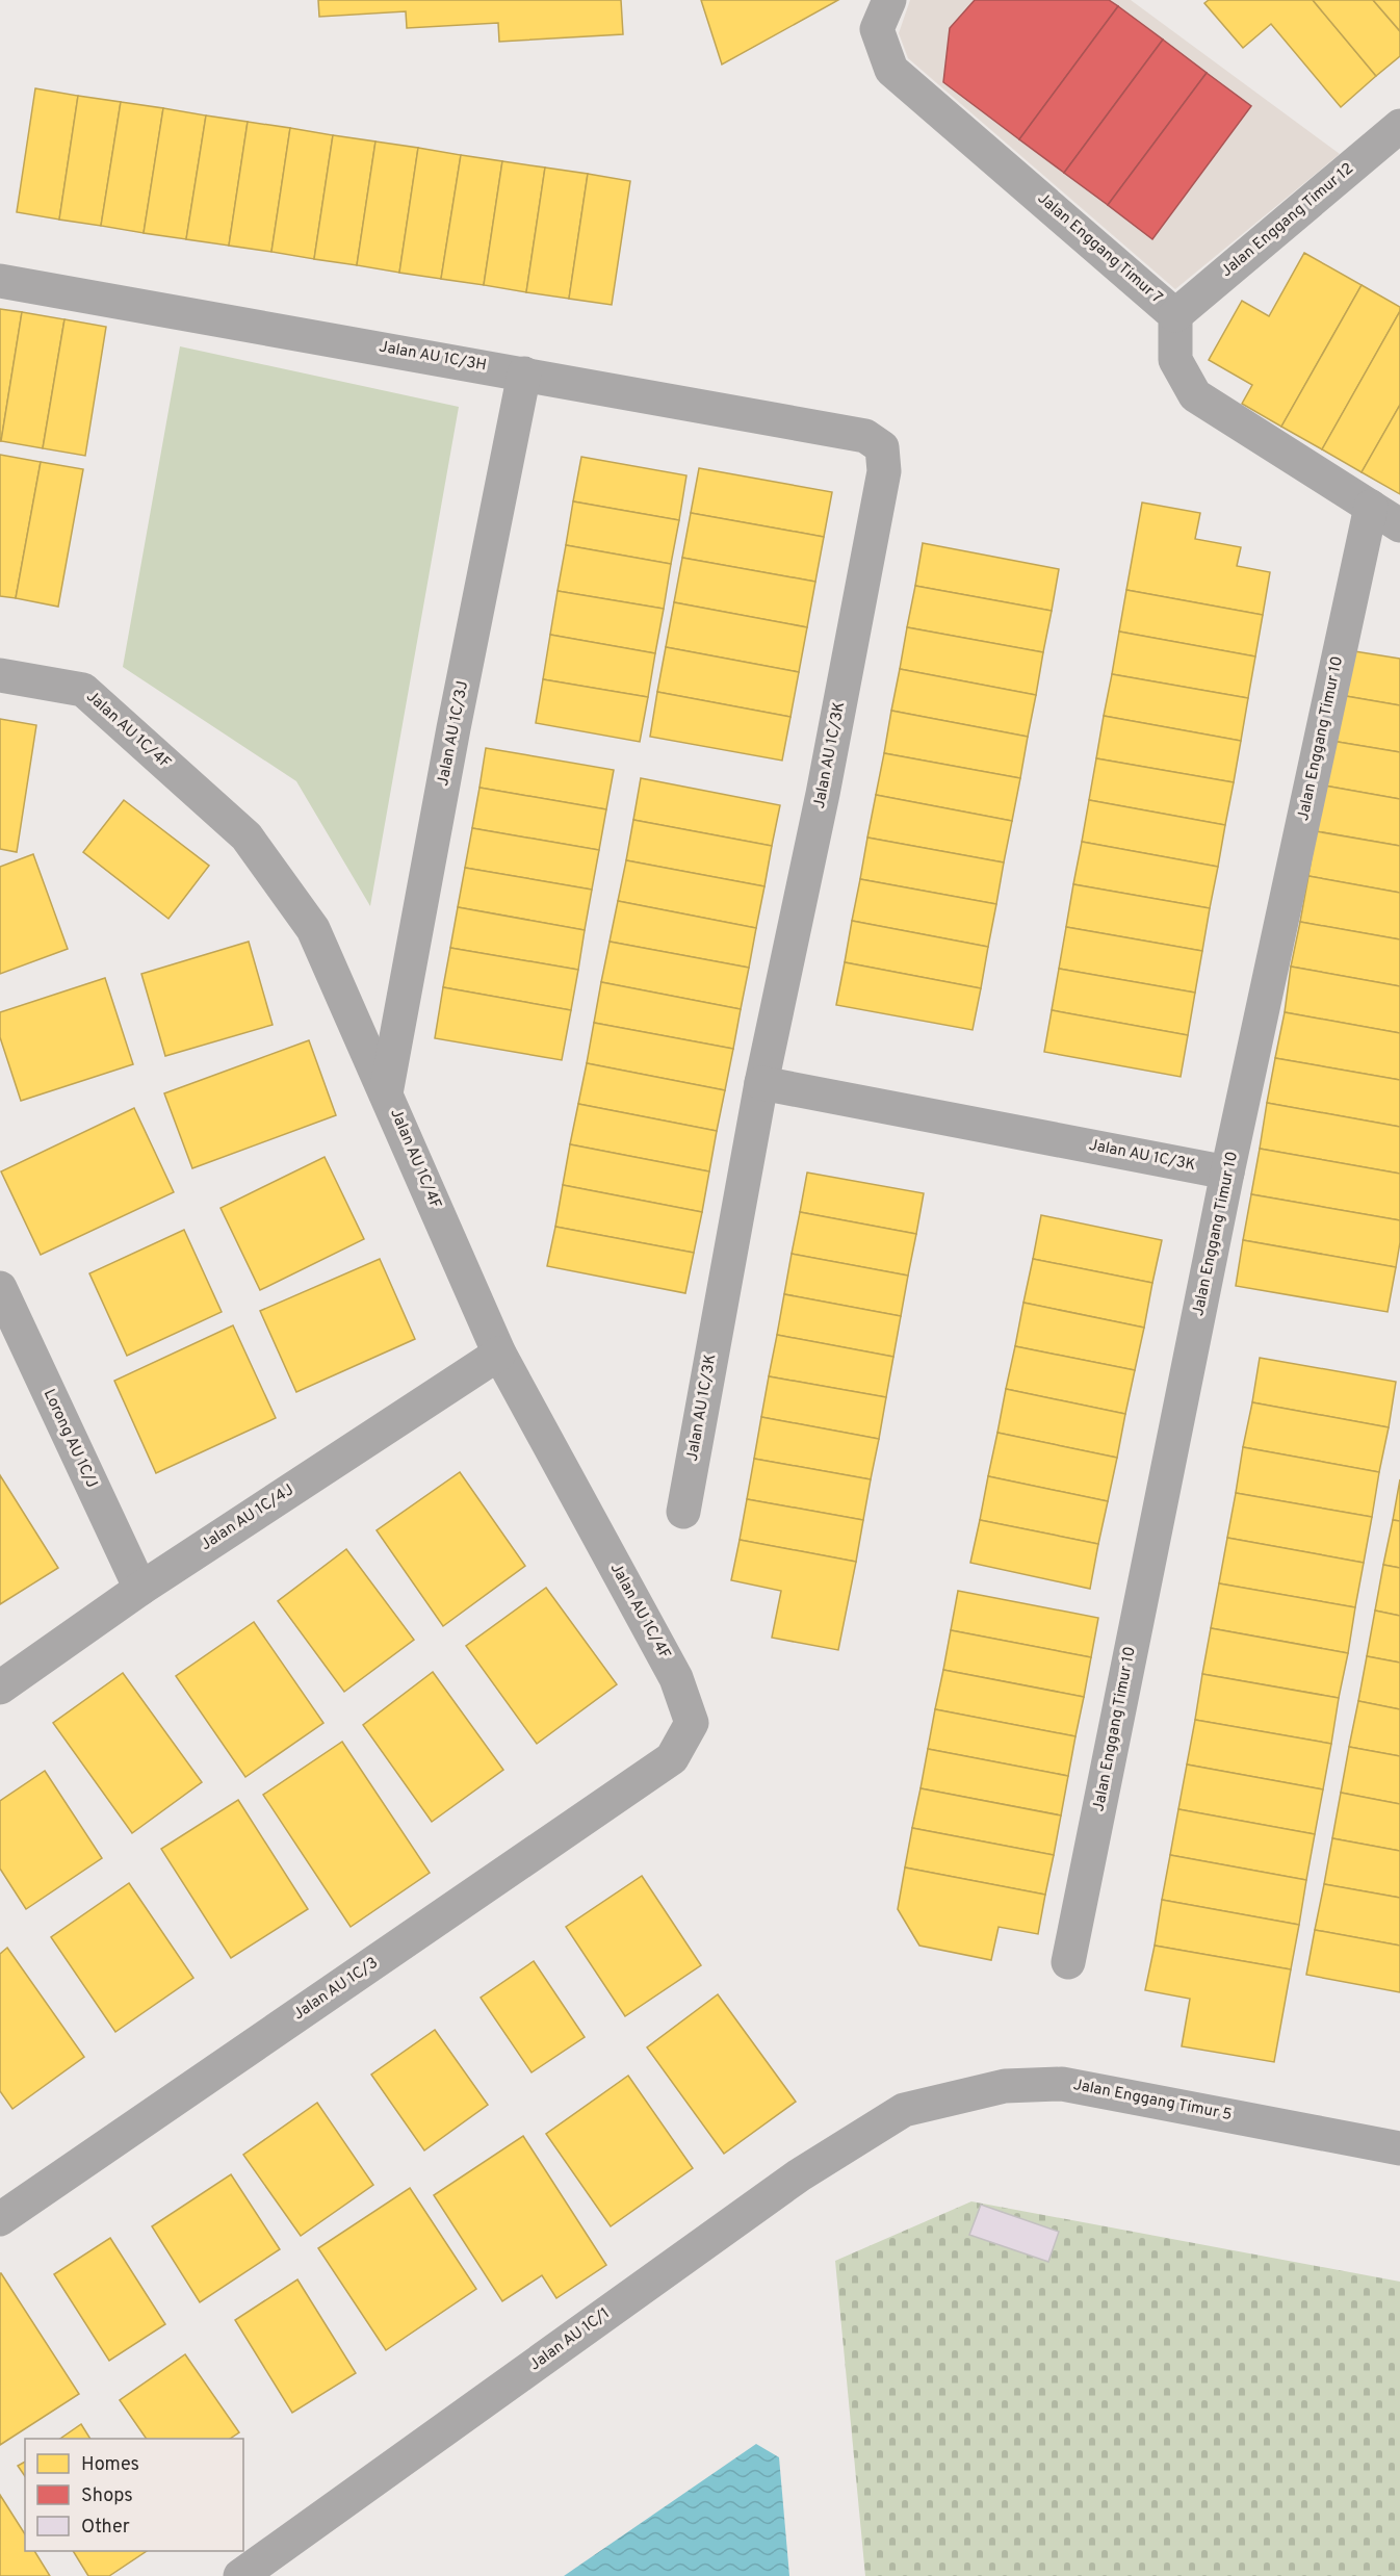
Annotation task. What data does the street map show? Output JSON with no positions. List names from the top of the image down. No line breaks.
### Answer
{"streets":{"street":["Jalan Enggang Timur 12","Jalan Enggang Timur 7","Jalan AU 1C/3H","Jalan AU 1C/4F","Jalan AU 1C/3J","Jalan Enggang Timur 10","Jalan AU 1C/3K","Lorong AU 1C/J","Jalan AU 1C/4J","Jalan AU 1C/3","Jalan Enggang Timur 5","Jalan AU 1C/1"]},"crossings":[["Jalan Enggang Timur 12","Jalan Enggang Timur 7"],["Jalan Enggang Timur 7","Jalan Enggang Timur 10"],["Jalan AU 1C/3H","Jalan AU 1C/3J"],["Jalan AU 1C/3H","Jalan AU 1C/3K"],["Jalan AU 1C/4F","Jalan AU 1C/3J"],["Jalan AU 1C/4F","Jalan AU 1C/4J"],["Jalan AU 1C/4F","Jalan AU 1C/3"],["Jalan Enggang Timur 10","Jalan AU 1C/3K"],["Lorong AU 1C/J","Jalan AU 1C/4J"],["Jalan Enggang Timur 5","Jalan AU 1C/1"]],"legend":["Homes","Shops","Other"]}
